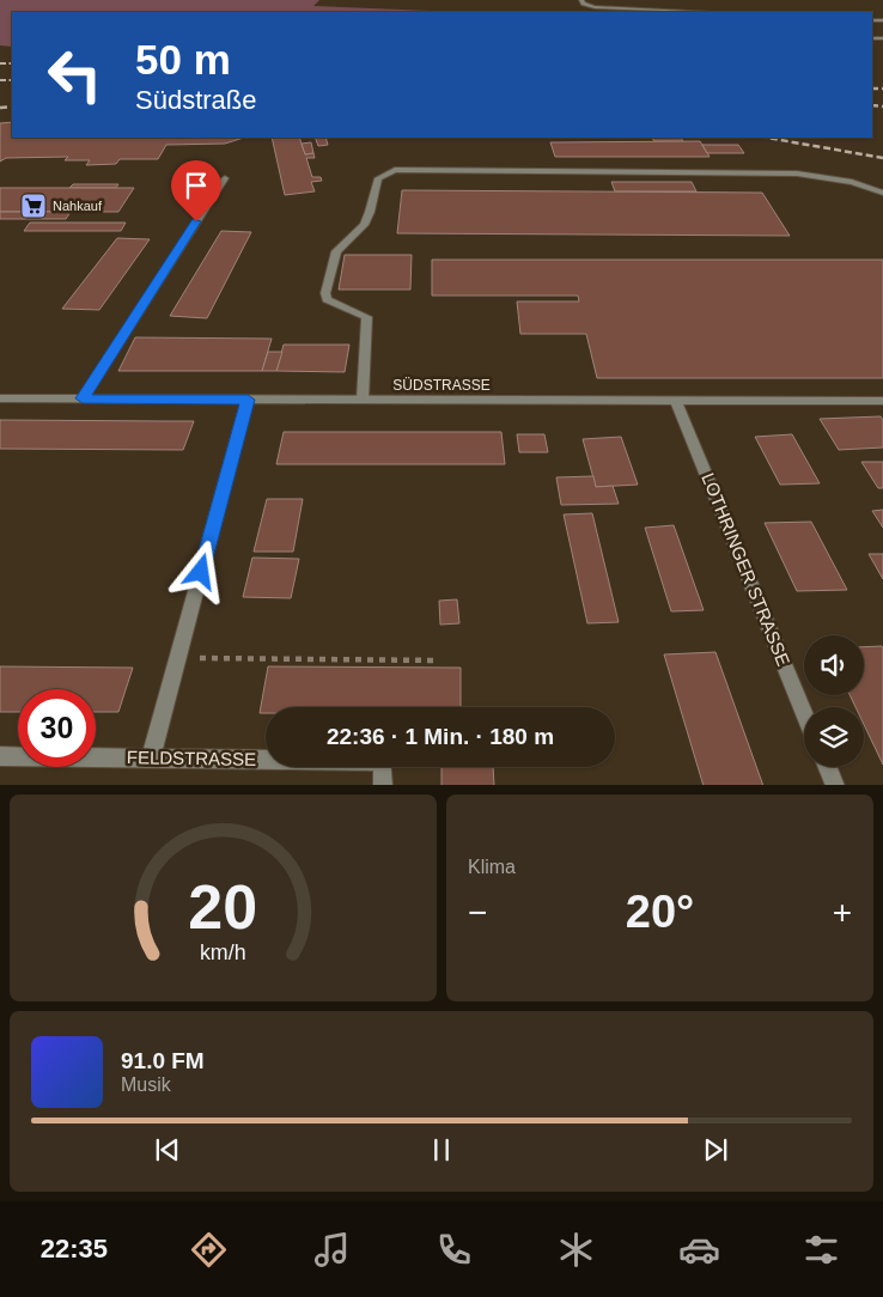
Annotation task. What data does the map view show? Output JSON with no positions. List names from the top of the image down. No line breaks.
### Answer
{"streets":{"street":["SÜDSTRASSE","LOTHRINGER STRASSE","FELDSTRASSE"]},"crossings":[["SÜDSTRASSE","LOTHRINGER STRASSE"]],"places":{"supermarket":["Nahkauf"]},"page":{"turn":["50 m","Südstraße"],"limit":"30","trip":"22:36 · 1 Min. · 180 m","tile":"Klima","heat":["−","20°","+"],"song":["91.0 FM","Musik"],"tabs":"22:35","gauge":["20","km/h"]}}
